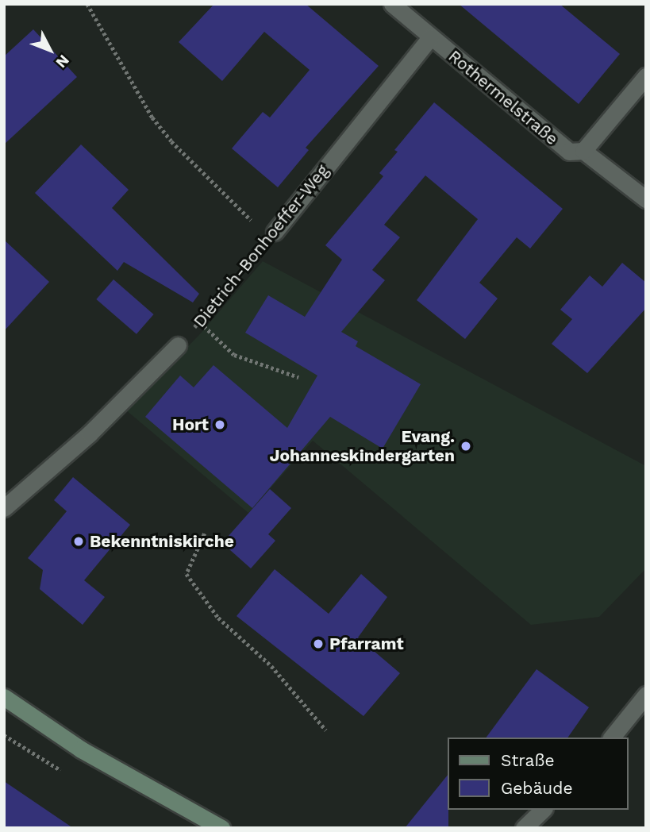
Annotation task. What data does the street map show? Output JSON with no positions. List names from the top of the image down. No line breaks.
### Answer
{"streets":{"street":["Rothermelstraße","Dietrich-Bonhoeffer-Weg"]},"crossings":[["Rothermelstraße","Dietrich-Bonhoeffer-Weg"]],"places":["Hort","Evang. Johanneskindergarten","Bekenntniskirche","Pfarramt"],"legend":["Straße","Gebäude"],"north":"bottom right"}
